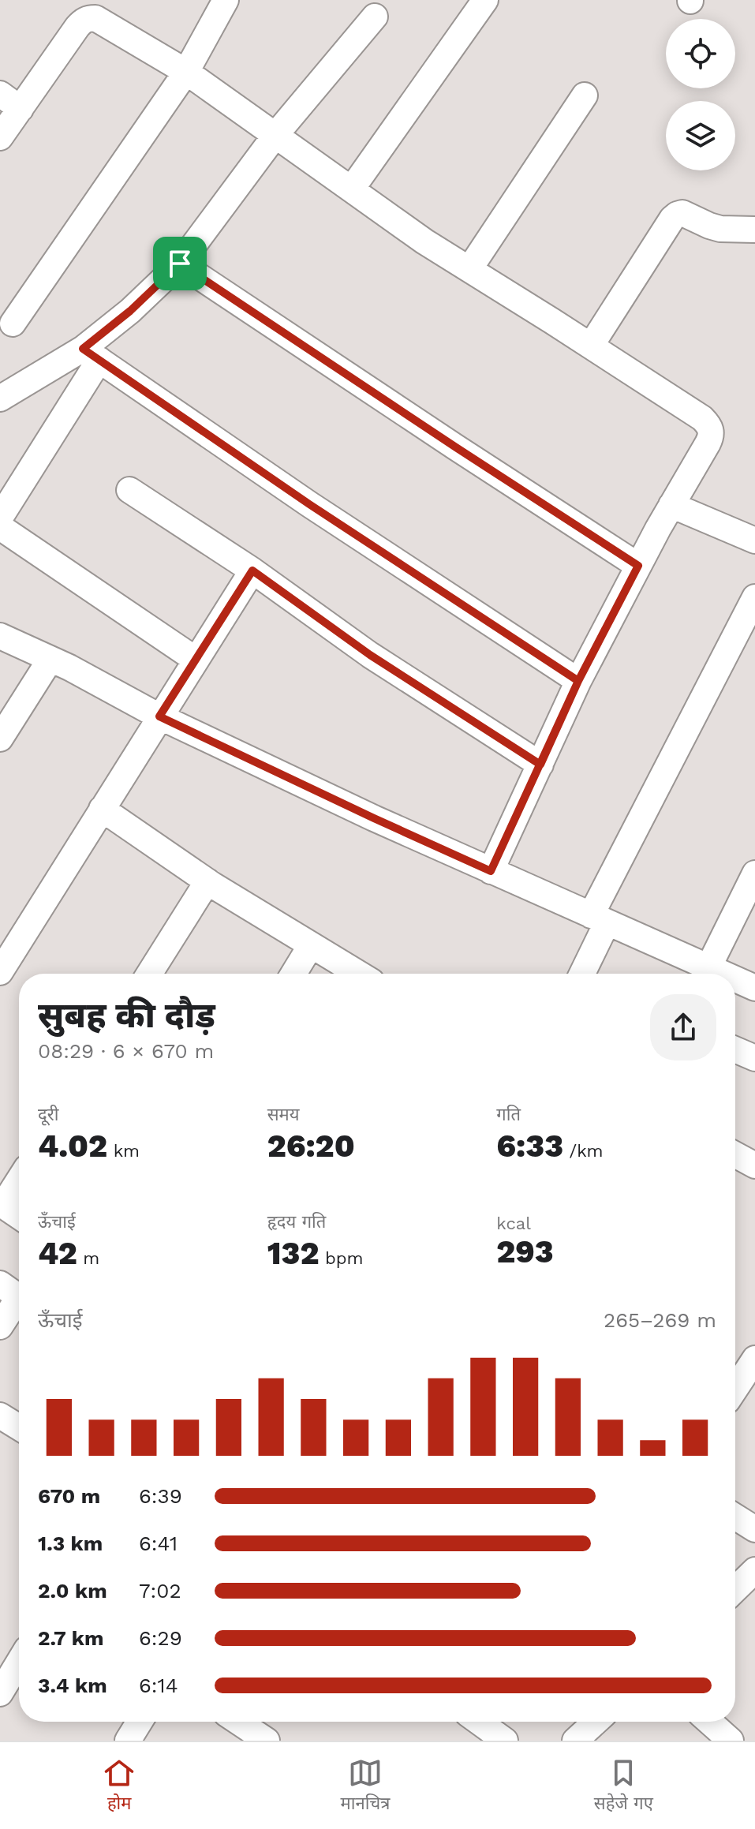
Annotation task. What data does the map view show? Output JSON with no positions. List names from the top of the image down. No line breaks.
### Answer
{"page":{"heading":["सुबह की दौड़","08:29 · 6 × 670 m"],"stats":[["दूरी","4.02 km"],["समय","26:20"],["गति","6:33 /km"],["ऊँचाई","42 m"],["हृदय गति","132 bpm"],["kcal","293"]],"chart":["ऊँचाई","265–269 m"],"list":[{"name":"670 m","note":"6:39"},{"name":"1.3 km","note":"6:41"},{"name":"2.0 km","note":"7:02"},{"name":"2.7 km","note":"6:29"},{"name":"3.4 km","note":"6:14"}],"tabs":["होम","मानचित्र","सहेजे गए"]}}
